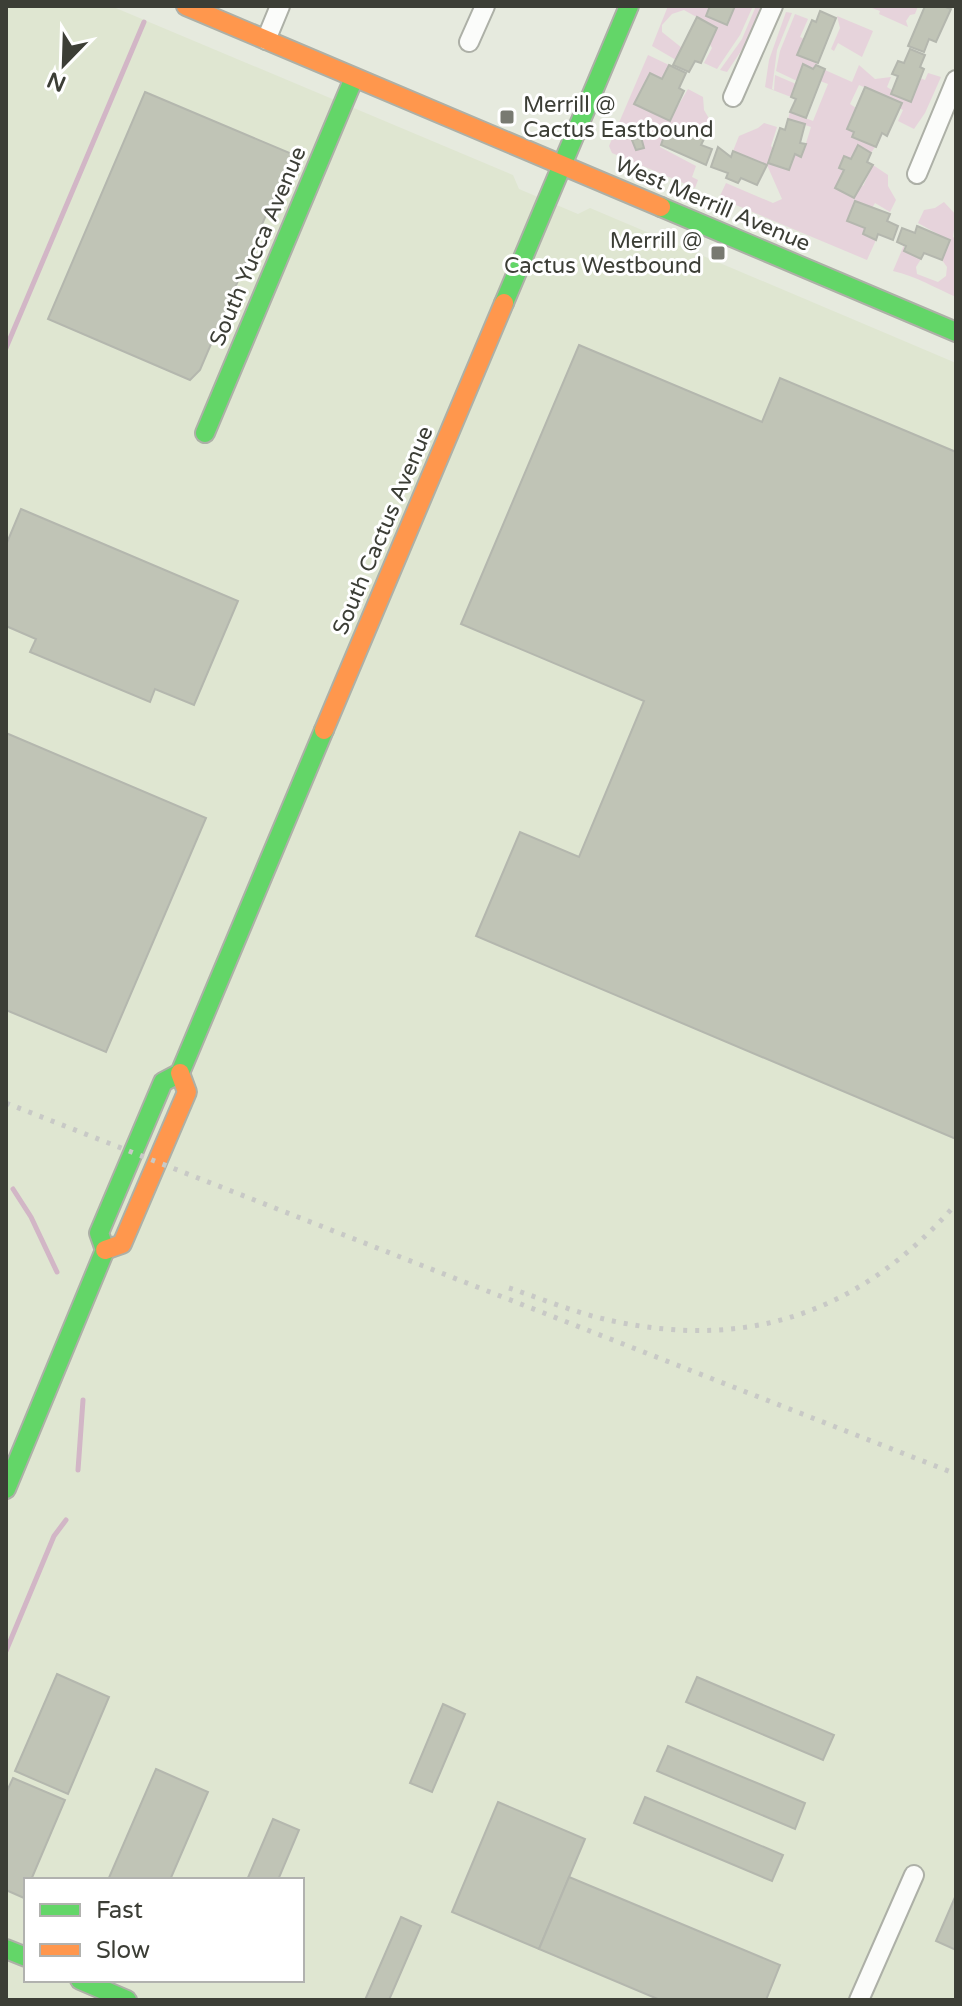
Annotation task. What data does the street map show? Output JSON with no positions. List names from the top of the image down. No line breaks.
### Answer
{"streets":{"main road":["West Merrill Avenue","South Yucca Avenue","South Cactus Avenue"]},"crossings":[["West Merrill Avenue","South Yucca Avenue"],["West Merrill Avenue","South Cactus Avenue"]],"places":{"transit":["Merrill @ Cactus Eastbound","Merrill @ Cactus Westbound"]},"legend":["Fast","Slow"],"north":"bottom left"}
